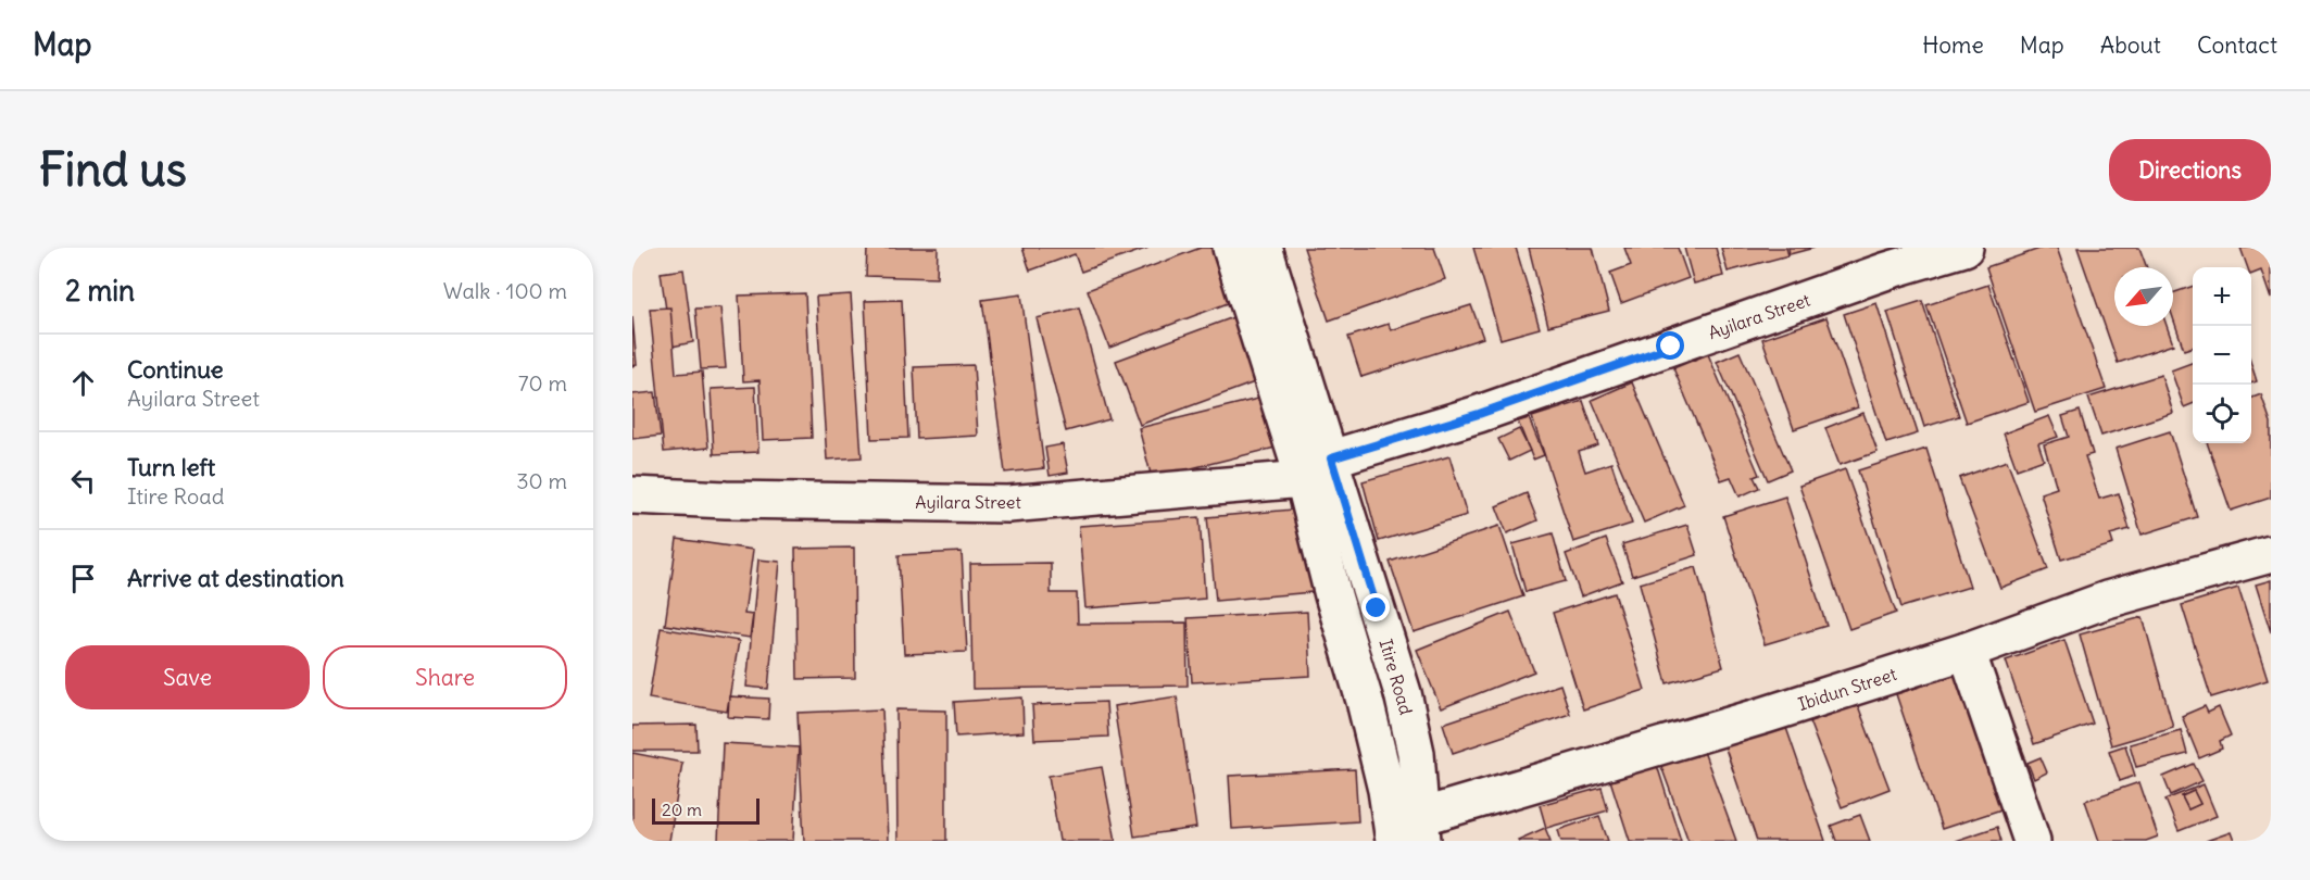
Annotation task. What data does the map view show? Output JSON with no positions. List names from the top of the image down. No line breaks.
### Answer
{"streets":{"street":["Ayilara Street","Itire Road","Ibidun Street"]},"crossings":[["Ayilara Street","Itire Road"],["Itire Road","Ibidun Street"]],"scale_bar":"20 m","north":"bottom left","page":{"header":"Map","nav":["Home","Map","About","Contact"],"buttons":["Directions",["Save","Share"]],"title":"Find us","heading":["2 min","Walk · 100 m"],"map_buttons":["+","−"],"list":[["Continue","Ayilara Street","70 m"],["Turn left","Itire Road","30 m"],"Arrive at destination"],"scale":"20 m"}}
